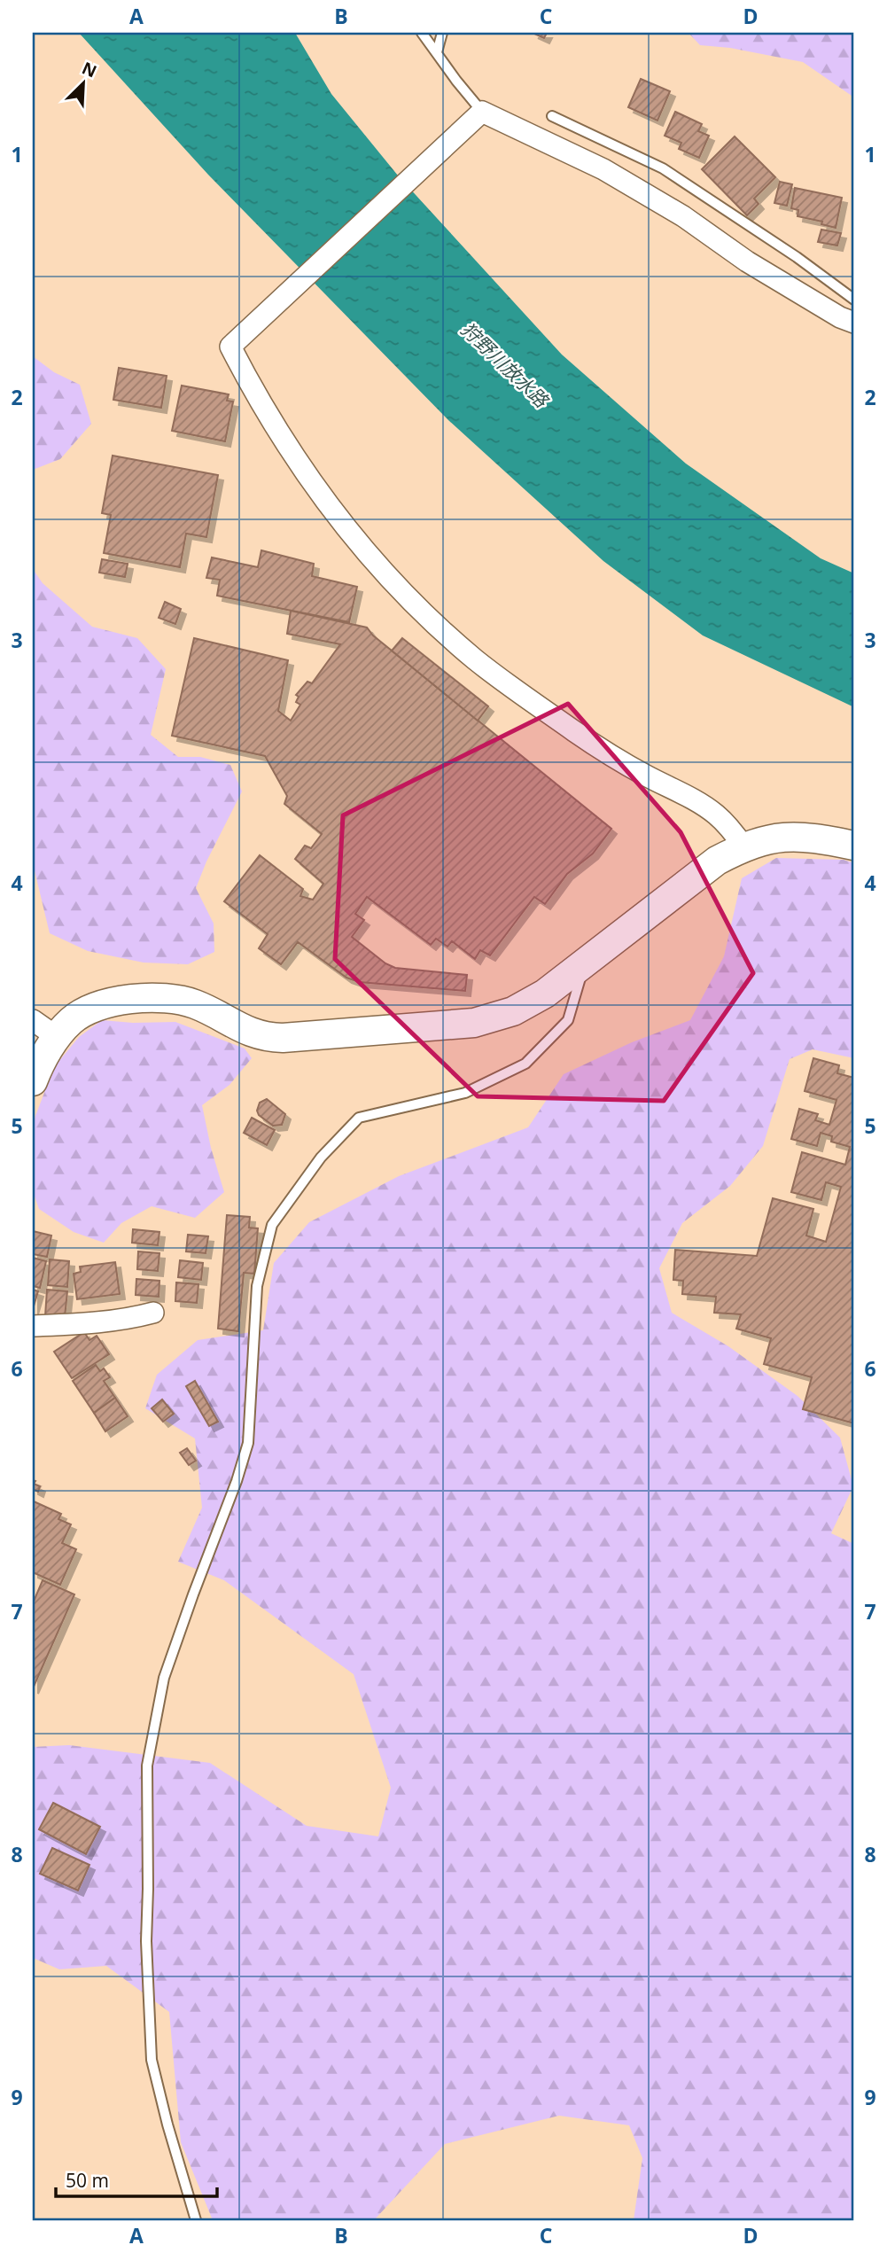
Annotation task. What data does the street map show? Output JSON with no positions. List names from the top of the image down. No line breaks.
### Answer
{"water":["狩野川放水路"],"scale_bar":"50 m","north":"top right","grid":{"columns":["A","B","C","D"],"rows":["1","2","3","4","5","6","7","8","9"]}}
